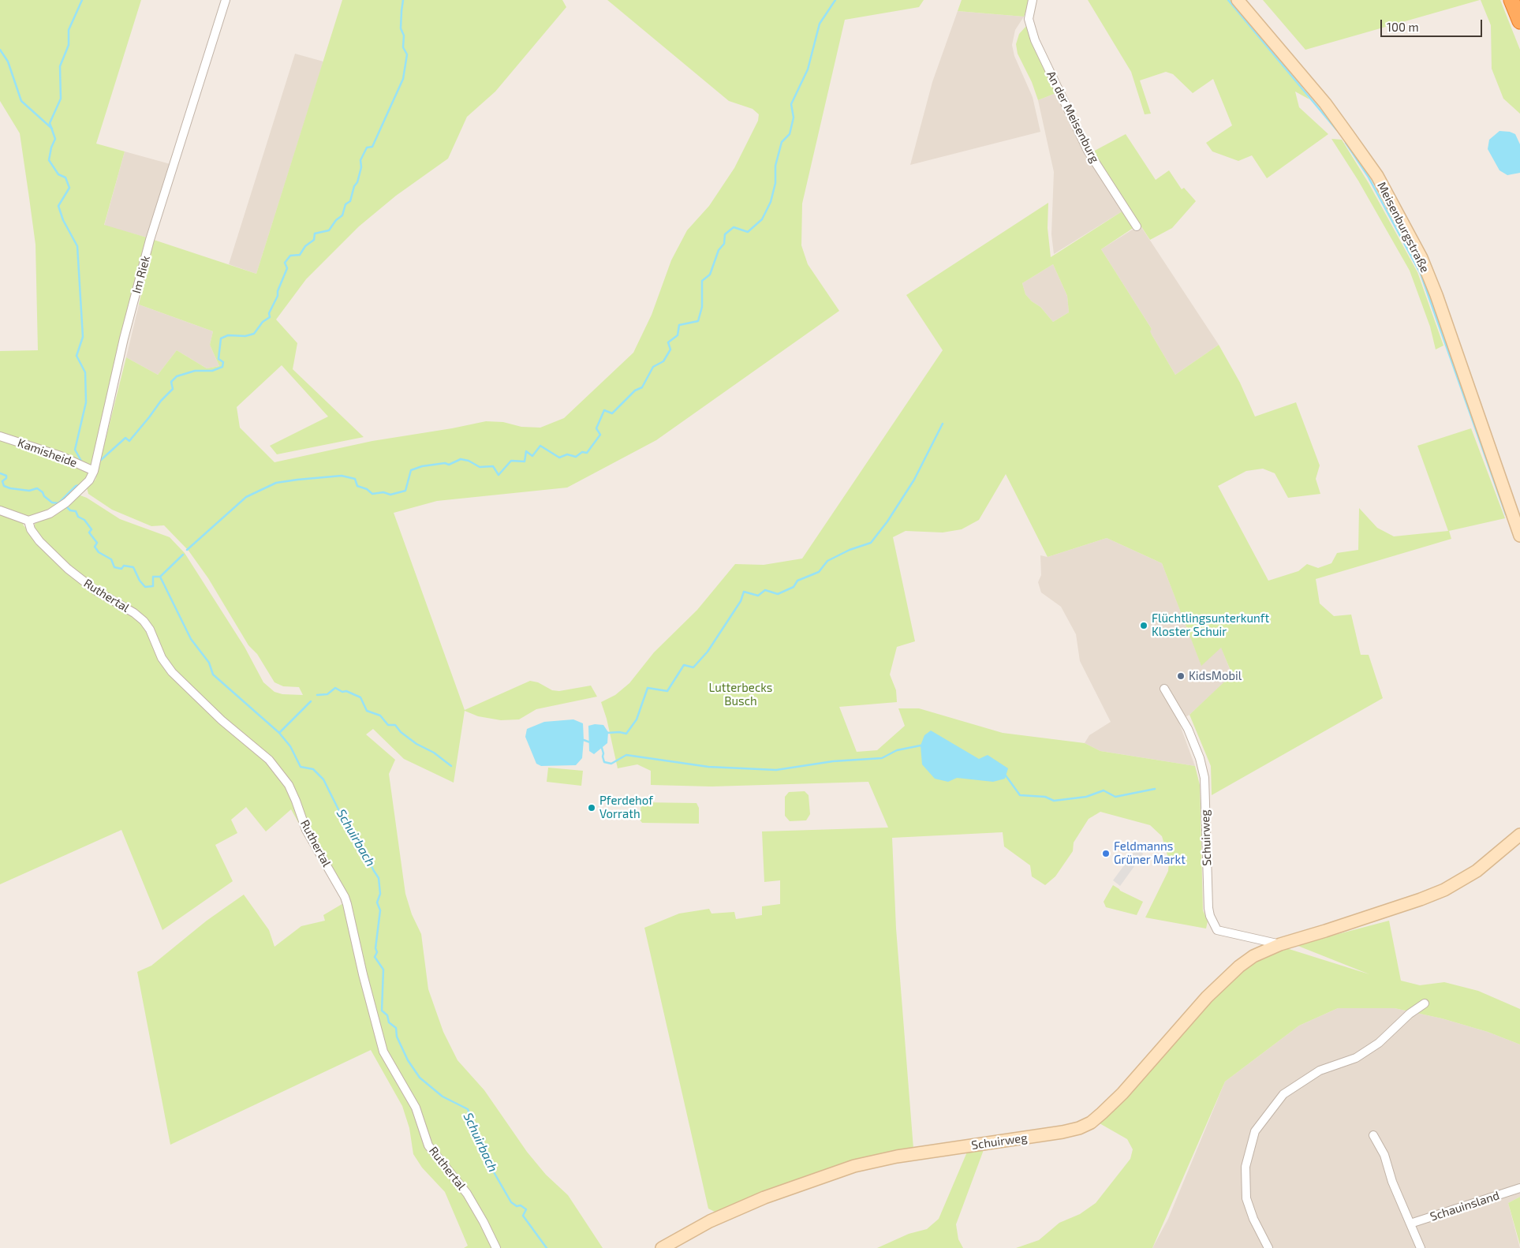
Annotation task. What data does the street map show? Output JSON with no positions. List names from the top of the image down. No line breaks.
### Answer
{"streets":{"main road":["Meisenburgstraße","Schuirweg"],"street":["An der Meisenburg","Im Riek","Kamisheide","Ruthertal","Schauinsland"]},"crossings":[["Im Riek","Kamisheide"],["Im Riek","Ruthertal"]],"water":["Schuirbach"],"parks":["Lutterbecks Busch"],"places":["Flüchtlingsunterkunft Kloster Schuir","KidsMobil","Pferdehof Vorrath","Feldmanns Grüner Markt"],"scale_bar":"100 m"}
